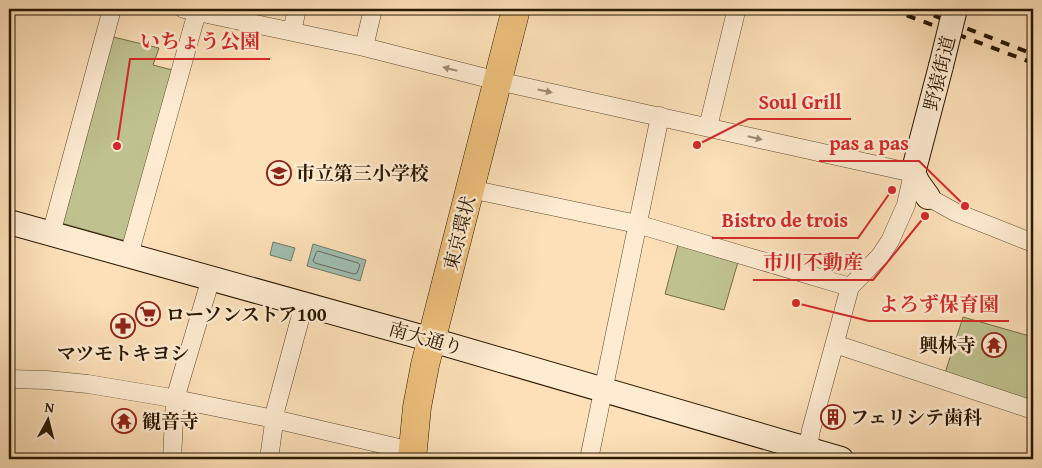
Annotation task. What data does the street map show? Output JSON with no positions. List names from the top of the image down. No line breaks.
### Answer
{"streets":{"highway":["東京環状"],"street":["野猿街道","南大通り"]},"crossings":[["東京環状","南大通り"]],"places":{"other":["Soul Grill","いちょう公園","Bistro de trois","pas a pas","市川不動産","よろず保育園"],"school or university":["市立第三小学校"],"supermarket":["ローソンストア100"],"pharmacy":["マツモトキヨシ"],"temple":["興林寺","観音寺"],"building":["フェリシテ歯科"]},"north":"top"}
